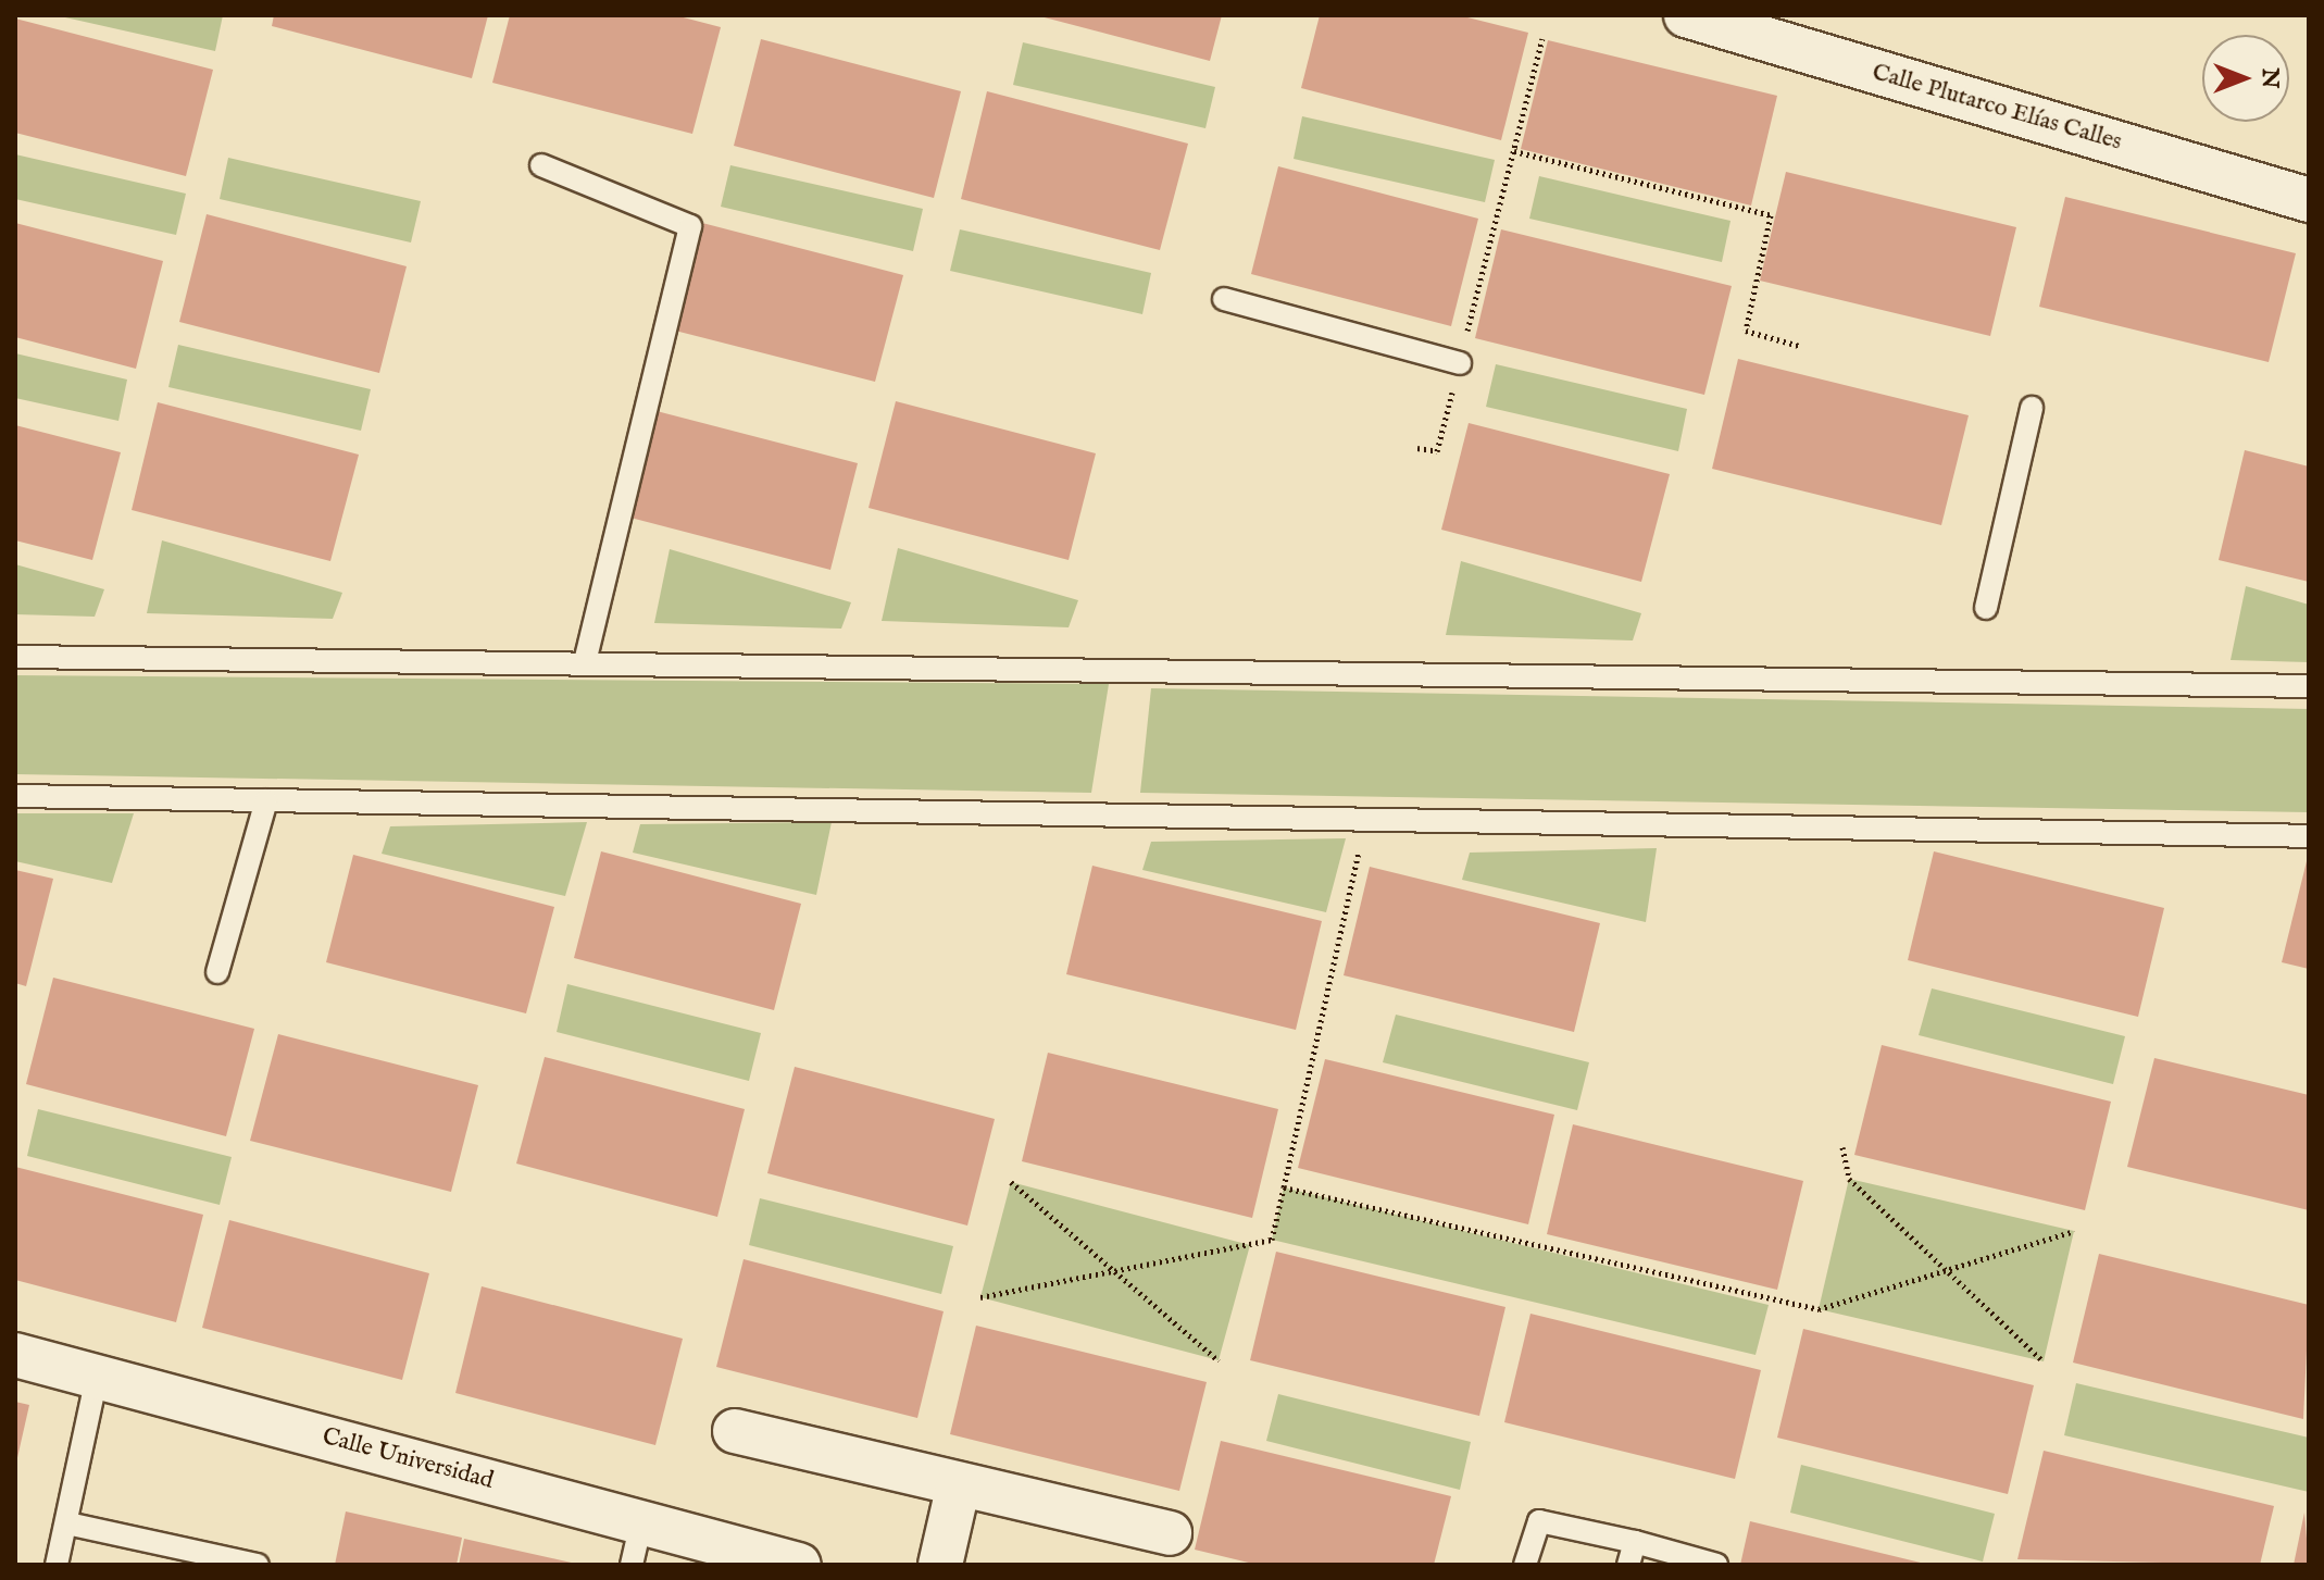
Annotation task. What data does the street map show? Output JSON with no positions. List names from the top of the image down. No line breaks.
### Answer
{"streets":{"street":["Calle Plutarco Elías Calles","Calle Universidad"]},"north":"right"}
